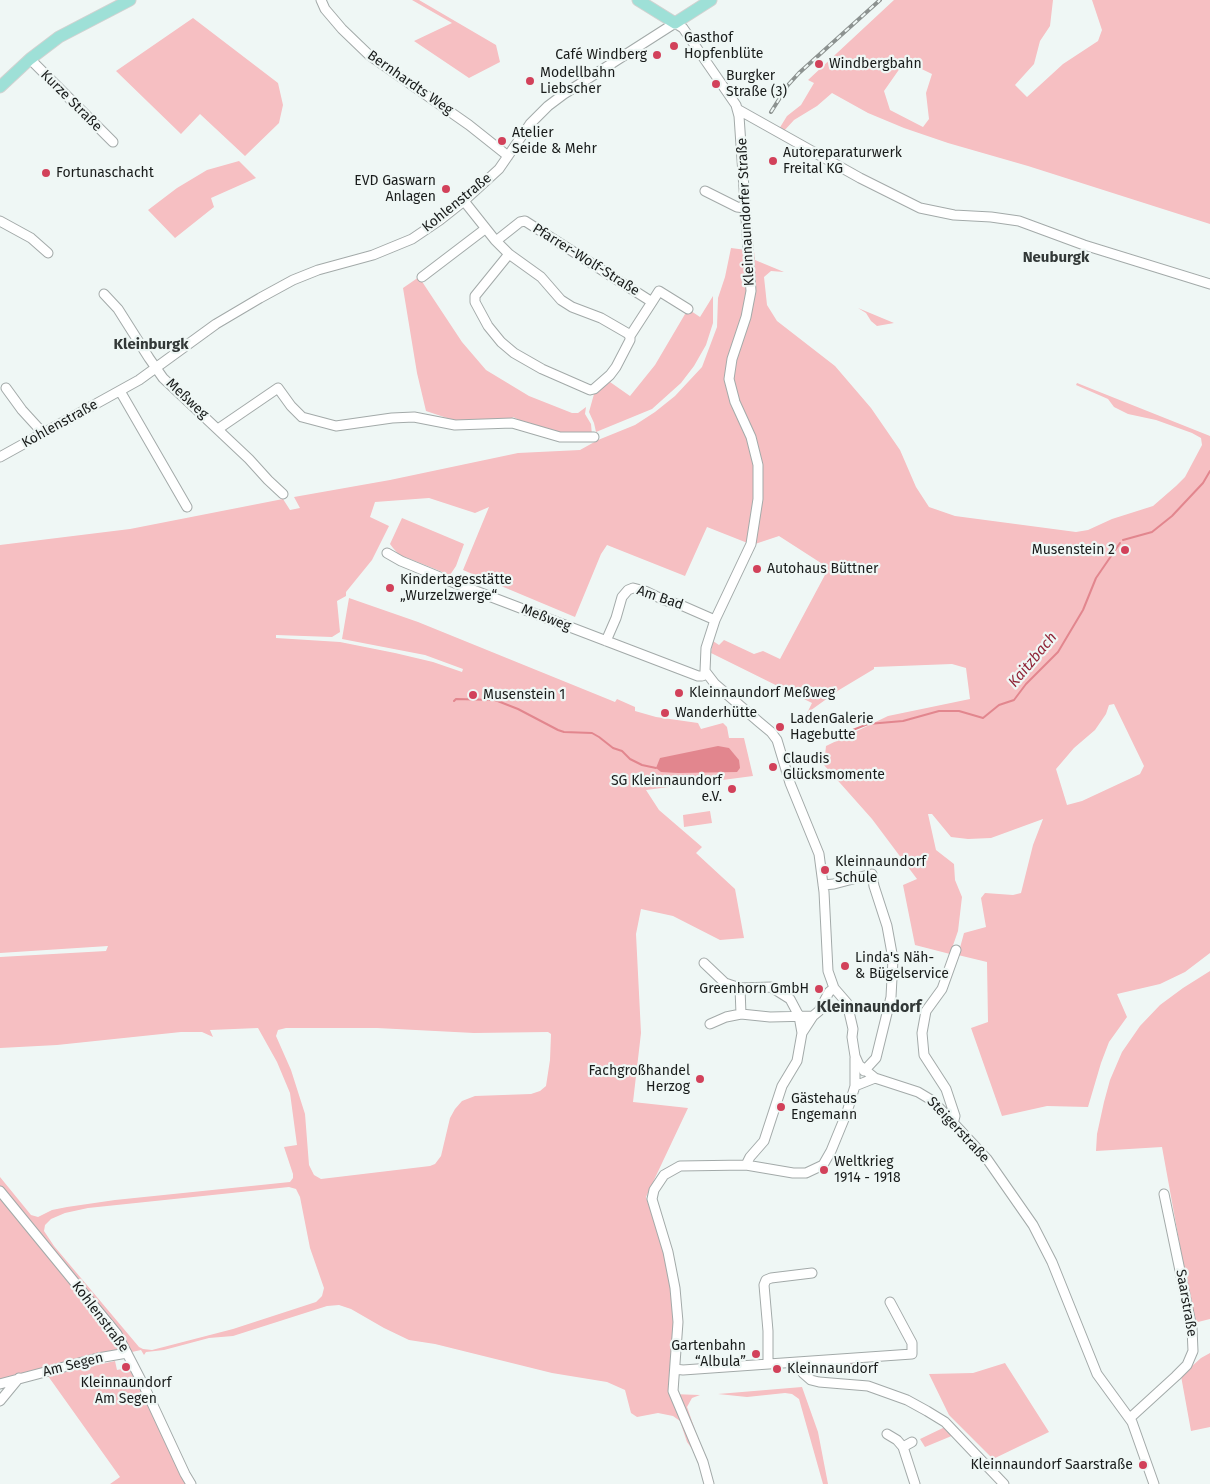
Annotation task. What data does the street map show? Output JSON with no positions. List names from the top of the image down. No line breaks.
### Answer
{"streets":{"main road":["Kohlenstraße"],"street":["Bernhardts Weg","Kurze Straße","Kleinnaundorfer Straße","Pfarrer-Wolf-Straße","Meßweg","Am Bad","Steigerstraße","Saarstraße","Am Segen"]},"crossings":[["Bernhardts Weg","Kohlenstraße"],["Kohlenstraße","Kleinnaundorfer Straße"],["Kohlenstraße","Meßweg"],["Kohlenstraße","Am Segen"],["Kleinnaundorfer Straße","Meßweg"],["Kleinnaundorfer Straße","Am Bad"],["Kleinnaundorfer Straße","Steigerstraße"],["Meßweg","Am Bad"],["Meßweg","Steigerstraße"],["Steigerstraße","Saarstraße"]],"districts":["Neuburgk","Kleinburgk","Kleinnaundorf"],"water":["Kaitzbach"],"places":["Gasthof Hopfenblüte","Café Windberg","Windbergbahn","Modellbahn Liebscher","Burgker Straße (3)","Atelier Seide & Mehr","Autoreparaturwerk Freital KG","Fortunaschacht","EVD Gaswarn Anlagen","Musenstein 2","Autohaus Büttner","Kindertagesstätte „Wurzelzwerge“","Kleinnaundorf Meßweg","Musenstein 1","Wanderhütte","LadenGalerie Hagebutte","Claudis Glücksmomente","SG Kleinnaundorf e.V.","Kleinnaundorf Schule","Linda's Näh- & Bügelservice","Greenhorn GmbH","Fachgroßhandel Herzog","Gästehaus Engemann","Weltkrieg 1914 - 1918","Gartenbahn “Albula”","Kleinnaundorf Am Segen","Kleinnaundorf","Kleinnaundorf Saarstraße"]}
